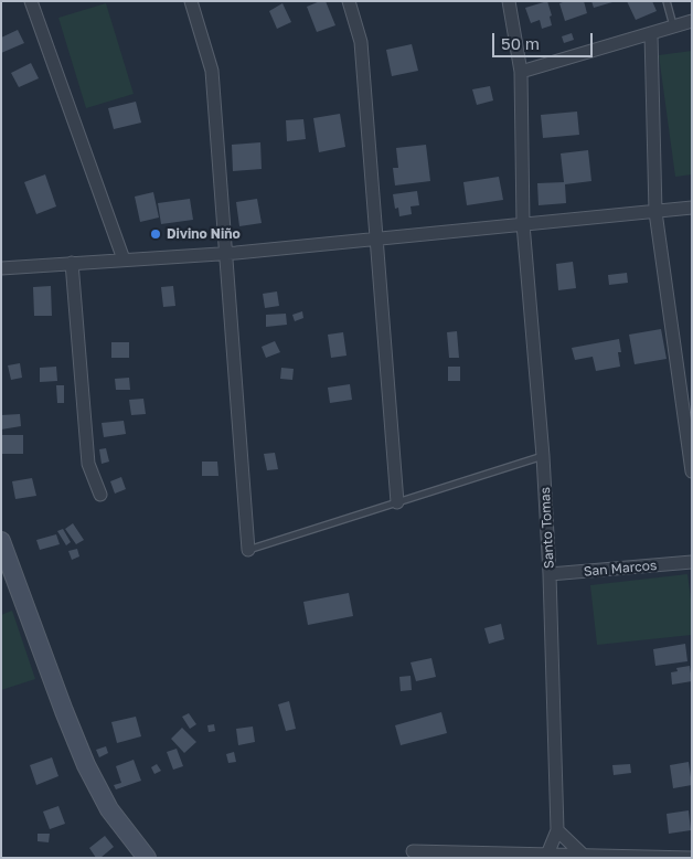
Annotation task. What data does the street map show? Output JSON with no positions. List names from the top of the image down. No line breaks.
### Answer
{"streets":{"street":["Santo Tomas","San Marcos"]},"crossings":[["Santo Tomas","San Marcos"]],"places":["Divino Niño"],"scale_bar":"50 m"}
